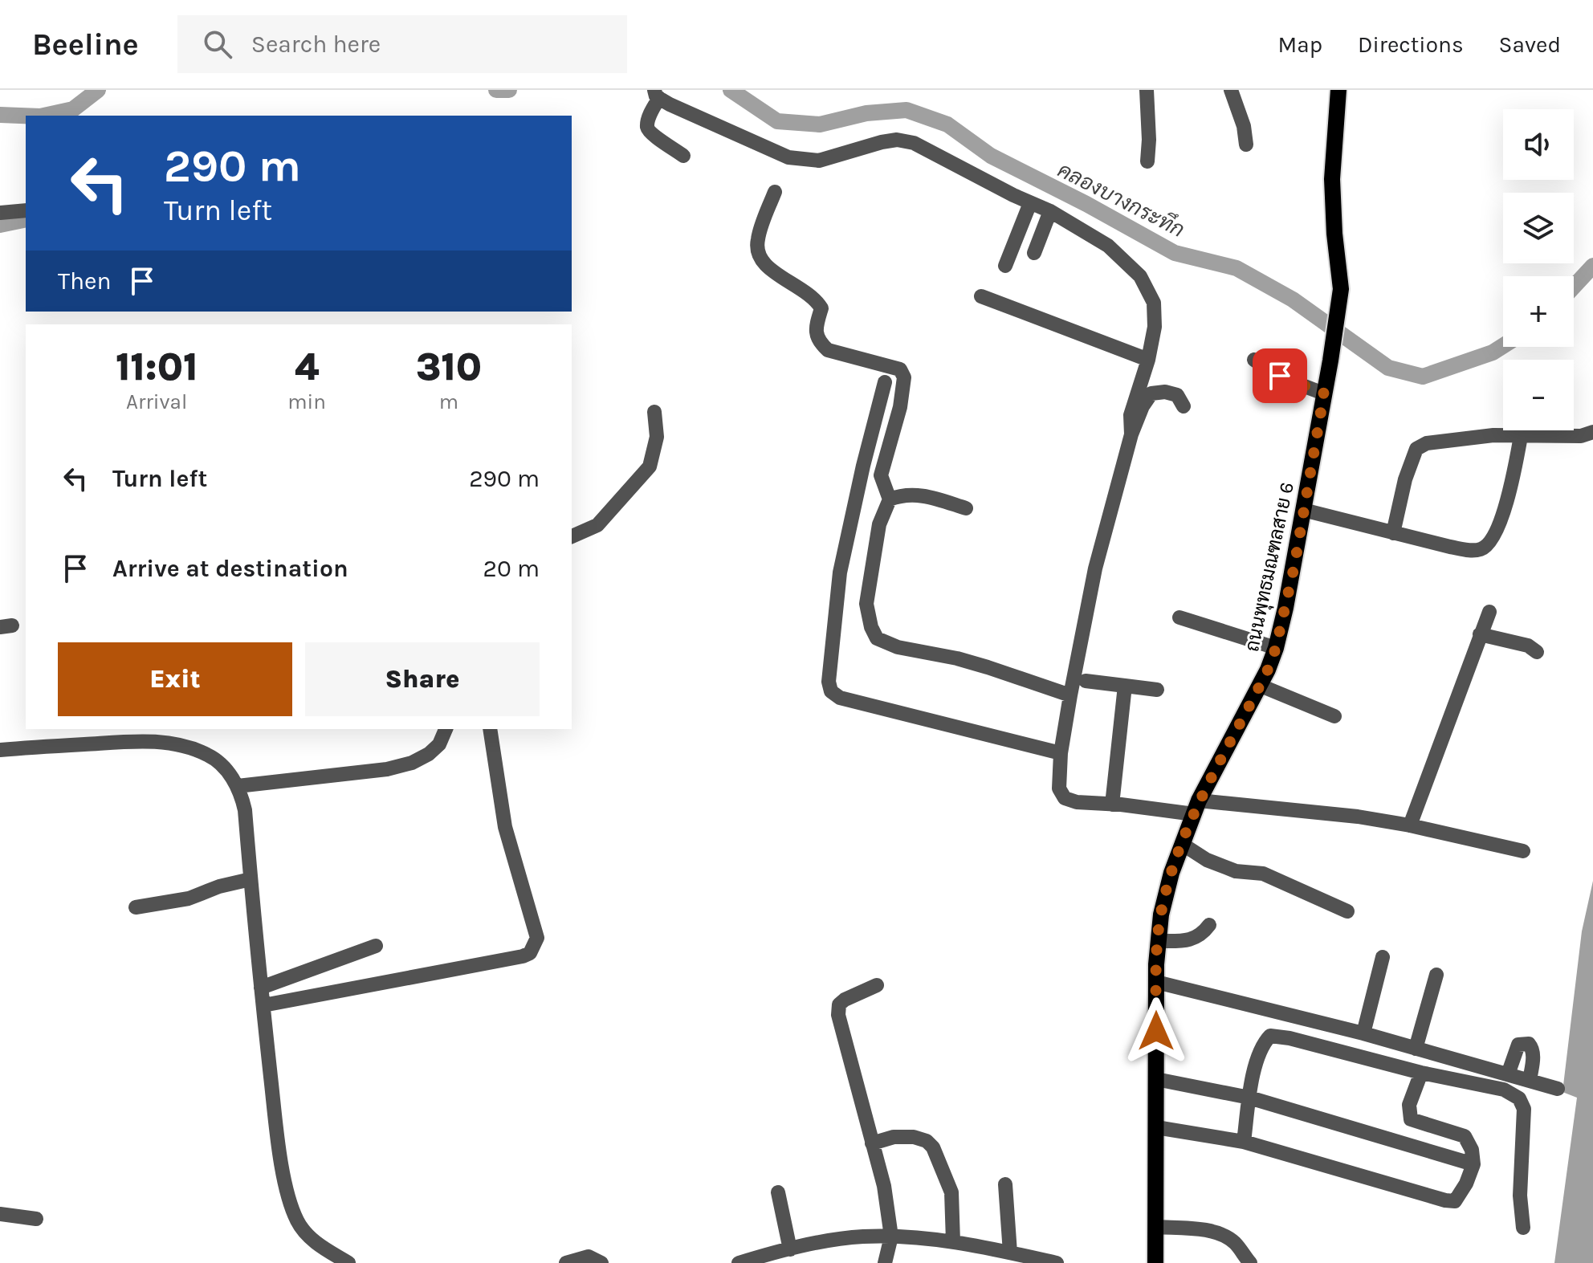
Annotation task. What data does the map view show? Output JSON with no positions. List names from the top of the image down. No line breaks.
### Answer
{"streets":{"main road":["ถนนพุทธมณฑลสาย 6"]},"water":["คลองบางกระทึก"],"page":{"header":"Beeline","search":"Search here","nav":["Map","Directions","Saved"],"map_buttons":["+","−"],"turn":["290 m","Turn left"],"then":"Then","eta":["11:01","Arrival","4","min","310","m"],"list":[{"name":"Turn left","value":"290 m"},{"name":"Arrive at destination","value":"20 m"}],"buttons":["Exit","Share"]}}
